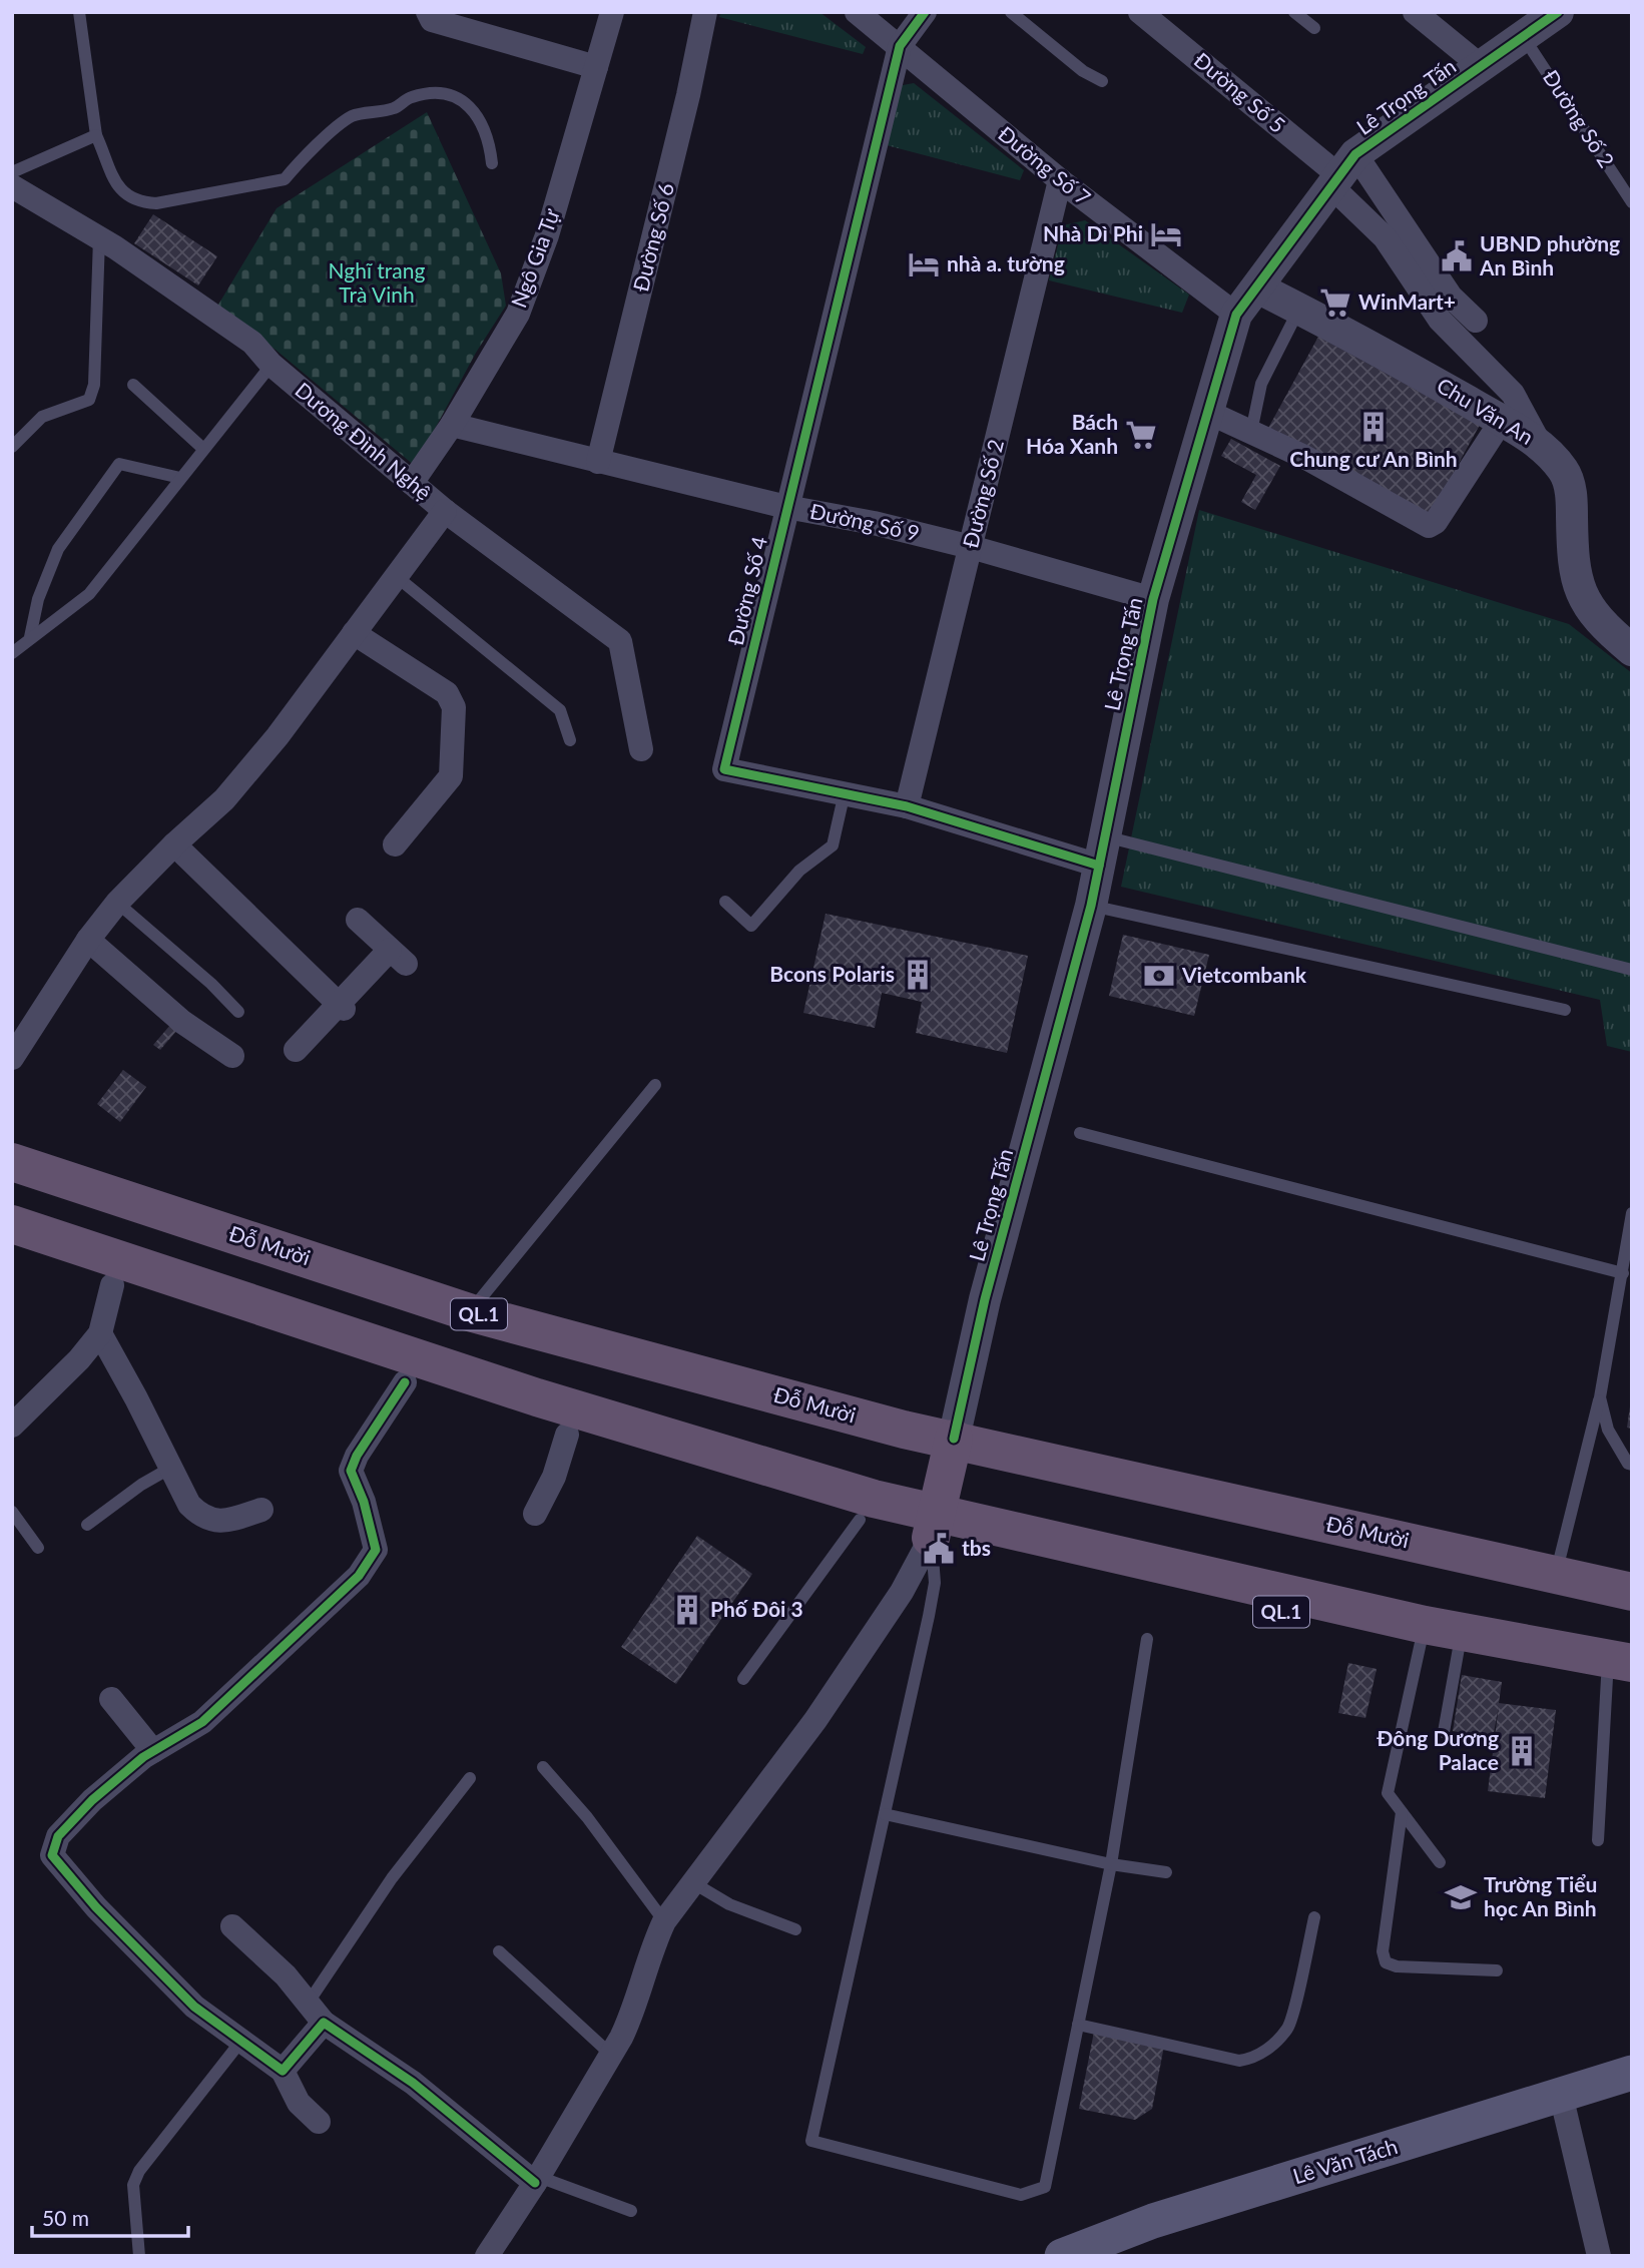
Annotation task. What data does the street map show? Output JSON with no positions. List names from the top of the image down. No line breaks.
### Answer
{"streets":{"highway":["Đỗ Mười","QL.1"],"main road":["Lê Văn Tách"],"street":["Đường Số 5","Lê Trọng Tấn","Đường Số 2","Đường Số 7","Đường Số 6","Ngô Gia Tự","Chu Văn An","Dương Đình Nghệ","Đường Số 9","Đường Số 4"]},"crossings":[["Đường Số 5","Lê Trọng Tấn"],["Lê Trọng Tấn","Đường Số 2"],["Lê Trọng Tấn","Đường Số 7"],["Lê Trọng Tấn","Chu Văn An"],["Lê Trọng Tấn","Đường Số 9"],["Lê Trọng Tấn","Đường Số 4"],["Lê Trọng Tấn","Đỗ Mười"],["Đường Số 2","Đường Số 7"],["Đường Số 2","Đường Số 9"],["Đường Số 2","Đường Số 4"],["Đường Số 7","Đường Số 4"],["Đường Số 6","Đường Số 9"],["Ngô Gia Tự","Dương Đình Nghệ"],["Ngô Gia Tự","Đường Số 9"],["Đường Số 9","Đường Số 4"]],"parks":["Nghĩ trang Trà Vinh"],"places":{"hotel":["Nhà Dì Phi","nhà a. tường"],"public building":["UBND phường An Bình","tbs"],"supermarket":["WinMart+","Bách Hóa Xanh"],"building":["Chung cư An Bình","Bcons Polaris","Phố Đôi 3","Đông Dương Palace"],"bank":["Vietcombank"],"school or university":["Trường Tiểu học An Bình"]},"scale_bar":"50 m"}
